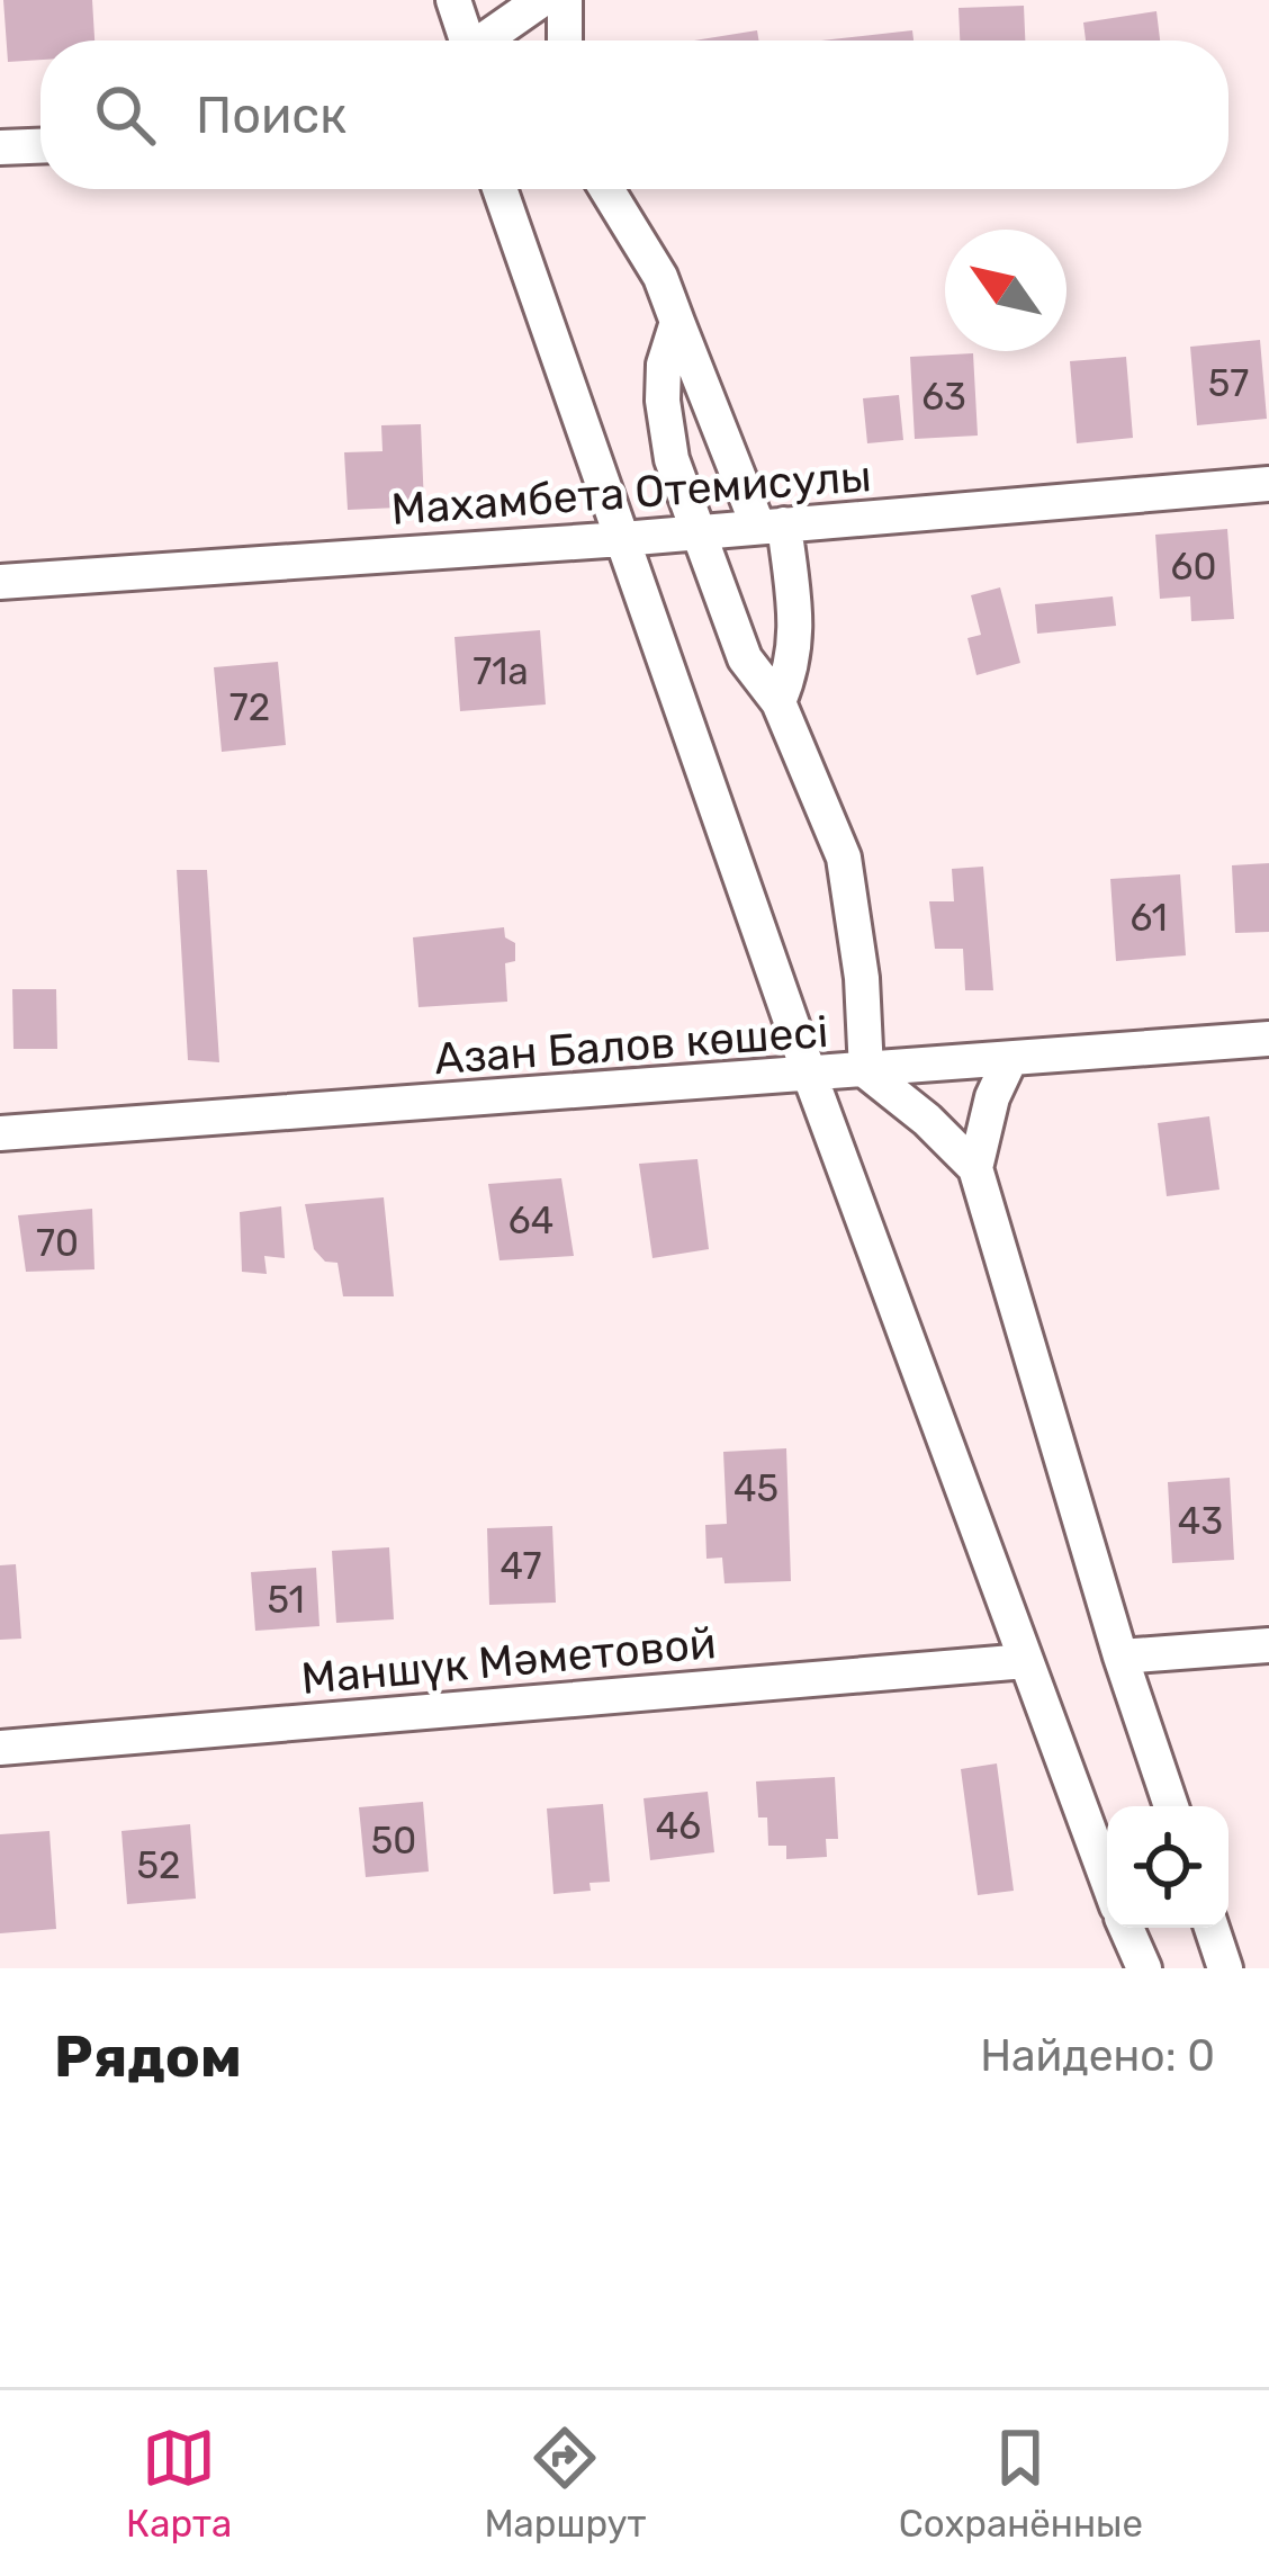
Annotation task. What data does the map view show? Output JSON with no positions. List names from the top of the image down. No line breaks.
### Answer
{"streets":{"street":["Махамбета Отемисулы","Азан Балов көшесі","Маншүк Мәметовой"]},"house_numbers":["57","63","60","71а","72","61","64","70","45","43","47","51","46","50","52"],"north":"top left","page":{"search":"Поиск","heading":["Рядом","Найдено: 0"],"nav":["Карта","Маршрут","Сохранённые"]}}
